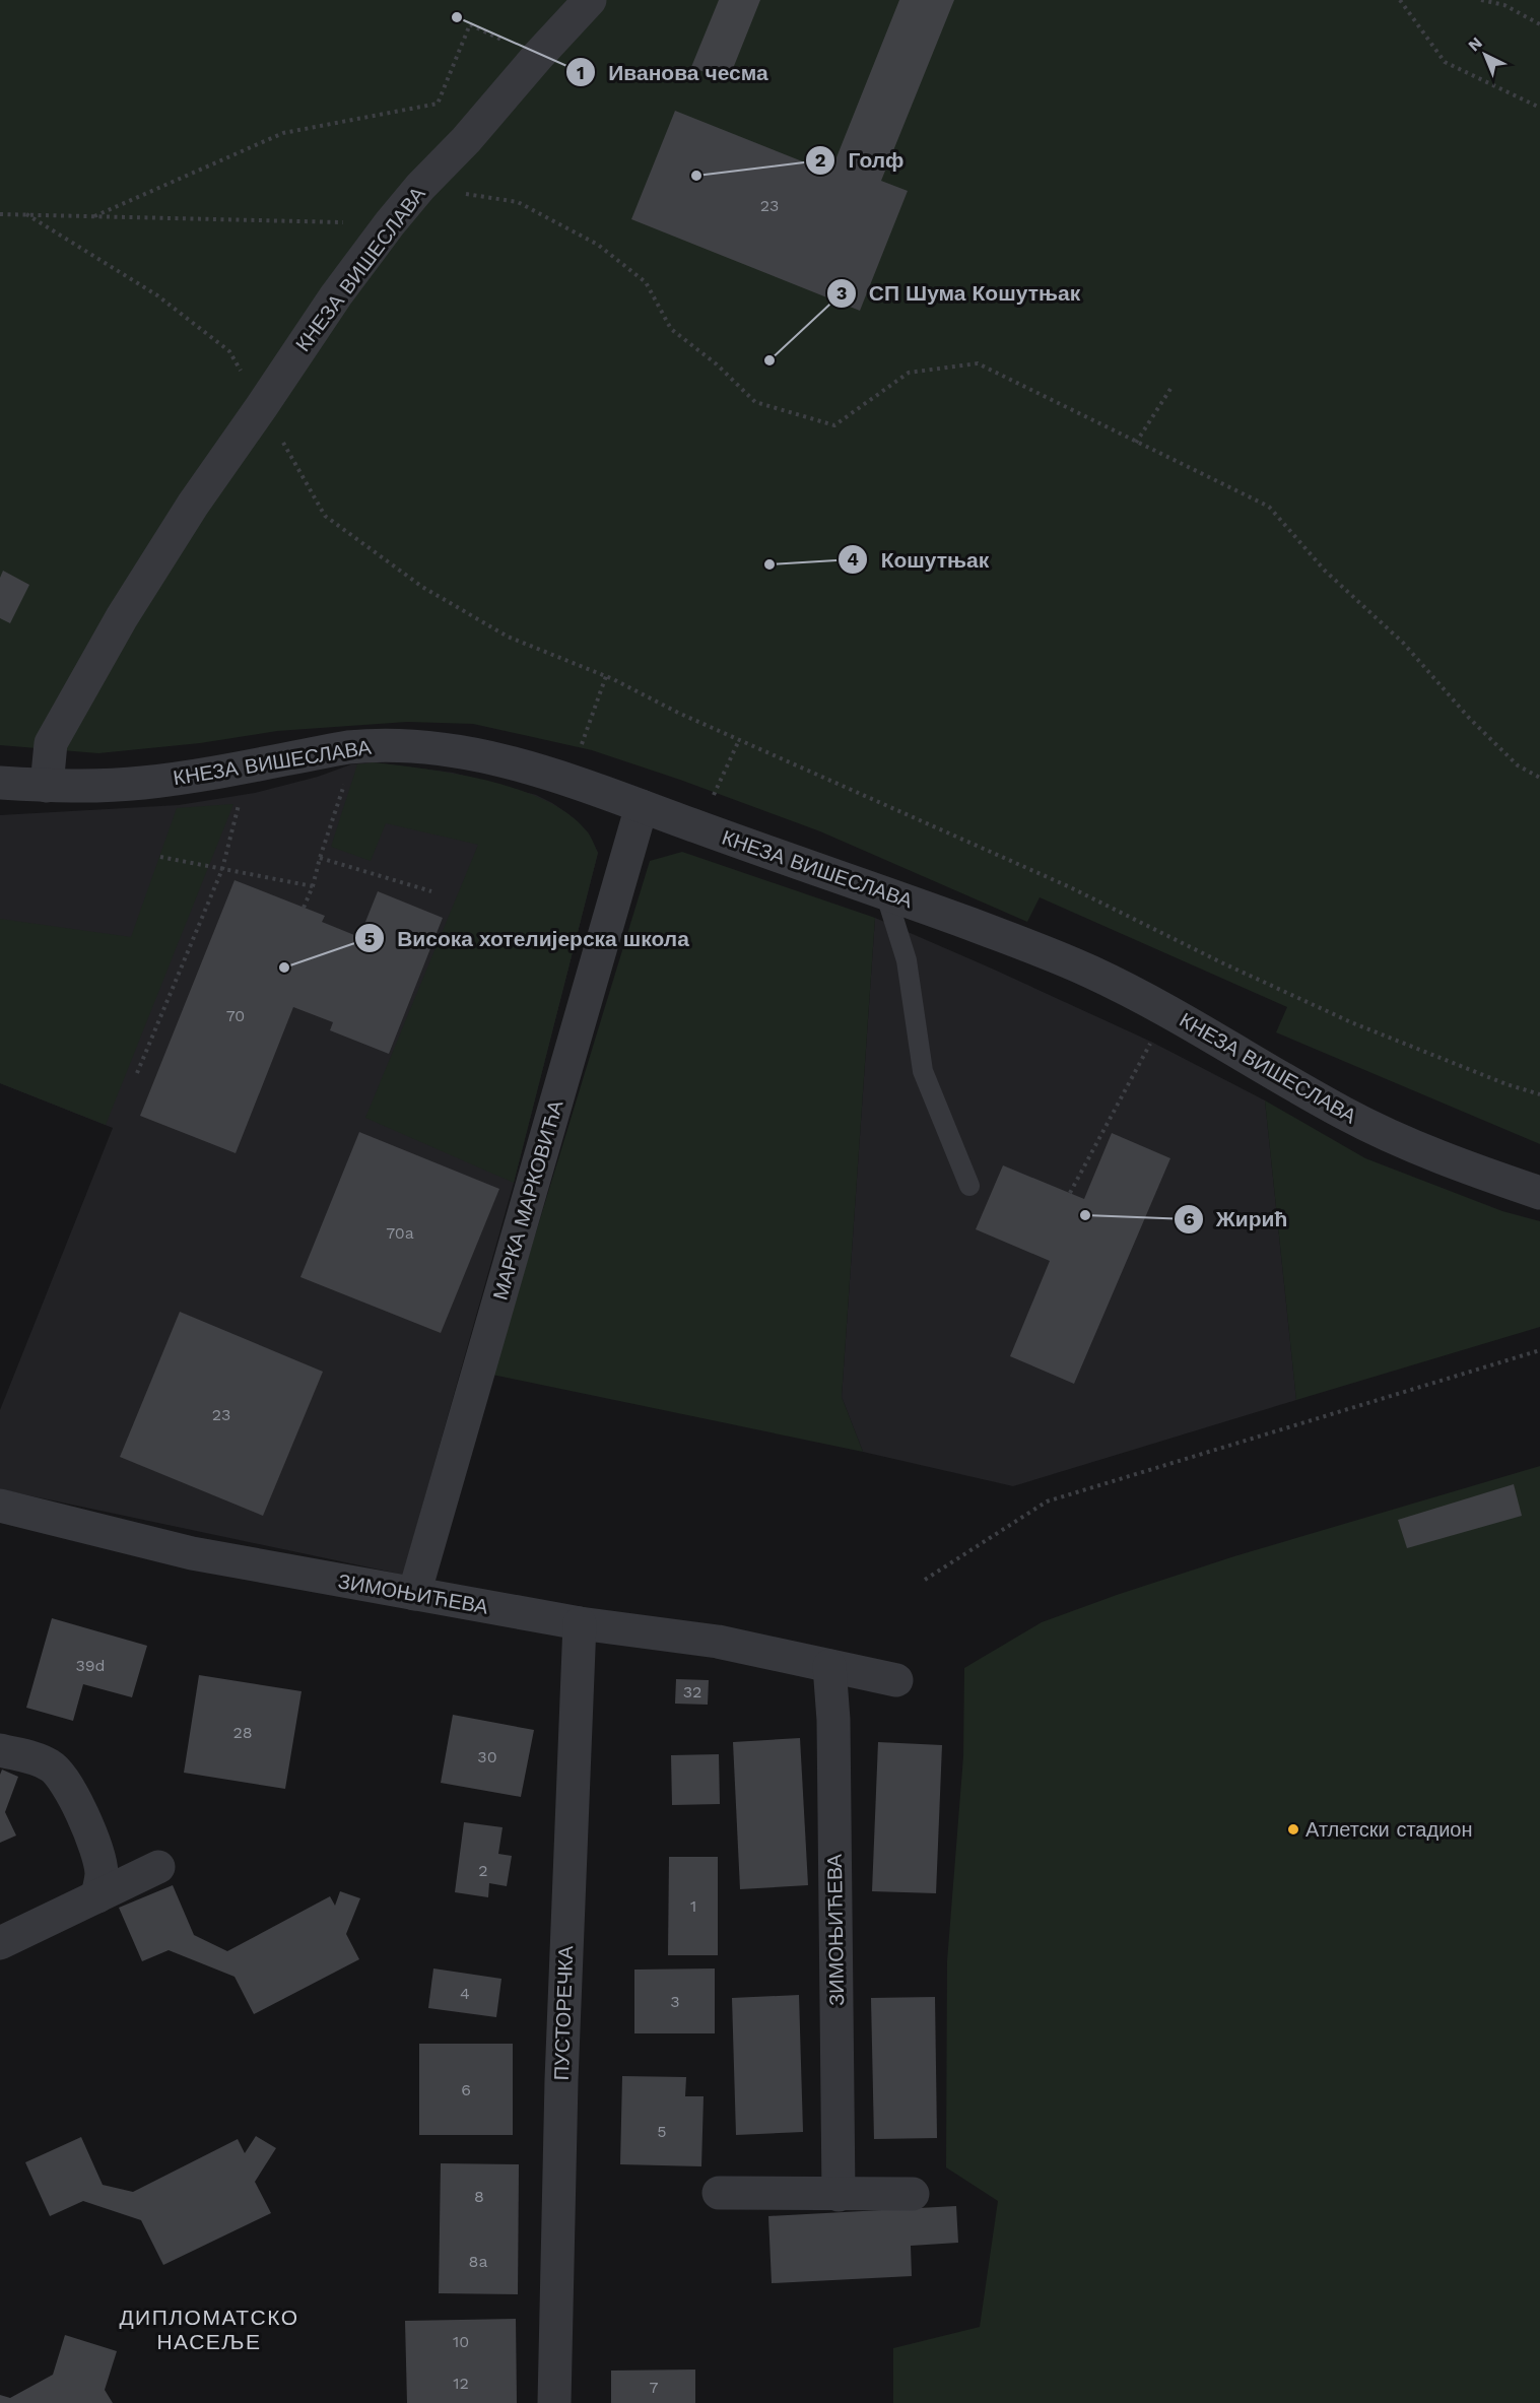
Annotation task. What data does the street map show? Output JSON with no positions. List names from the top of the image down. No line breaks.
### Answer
{"streets":{"street":["КНЕЗА ВИШЕСЛАВА","МАРКА МАРКОВИЋА","ЗИМОЊИЋЕВА","ПУСТОРЕЧКА"]},"crossings":[["КНЕЗА ВИШЕСЛАВА","МАРКА МАРКОВИЋА"],["МАРКА МАРКОВИЋА","ЗИМОЊИЋЕВА"],["ЗИМОЊИЋЕВА","ПУСТОРЕЧКА"]],"districts":["ДИПЛОМАТСКО НАСЕЉЕ"],"places":["Иванова чесма","Голф","СП Шума Кошутњак","Кошутњак","Висока хотелијерска школа","Жирић","Атлетски стадион"],"house_numbers":["23","70","70a","23","39d","32","28","30","2","1","4","3","6","5","8","8a","10","12","7"],"north":"top left"}
